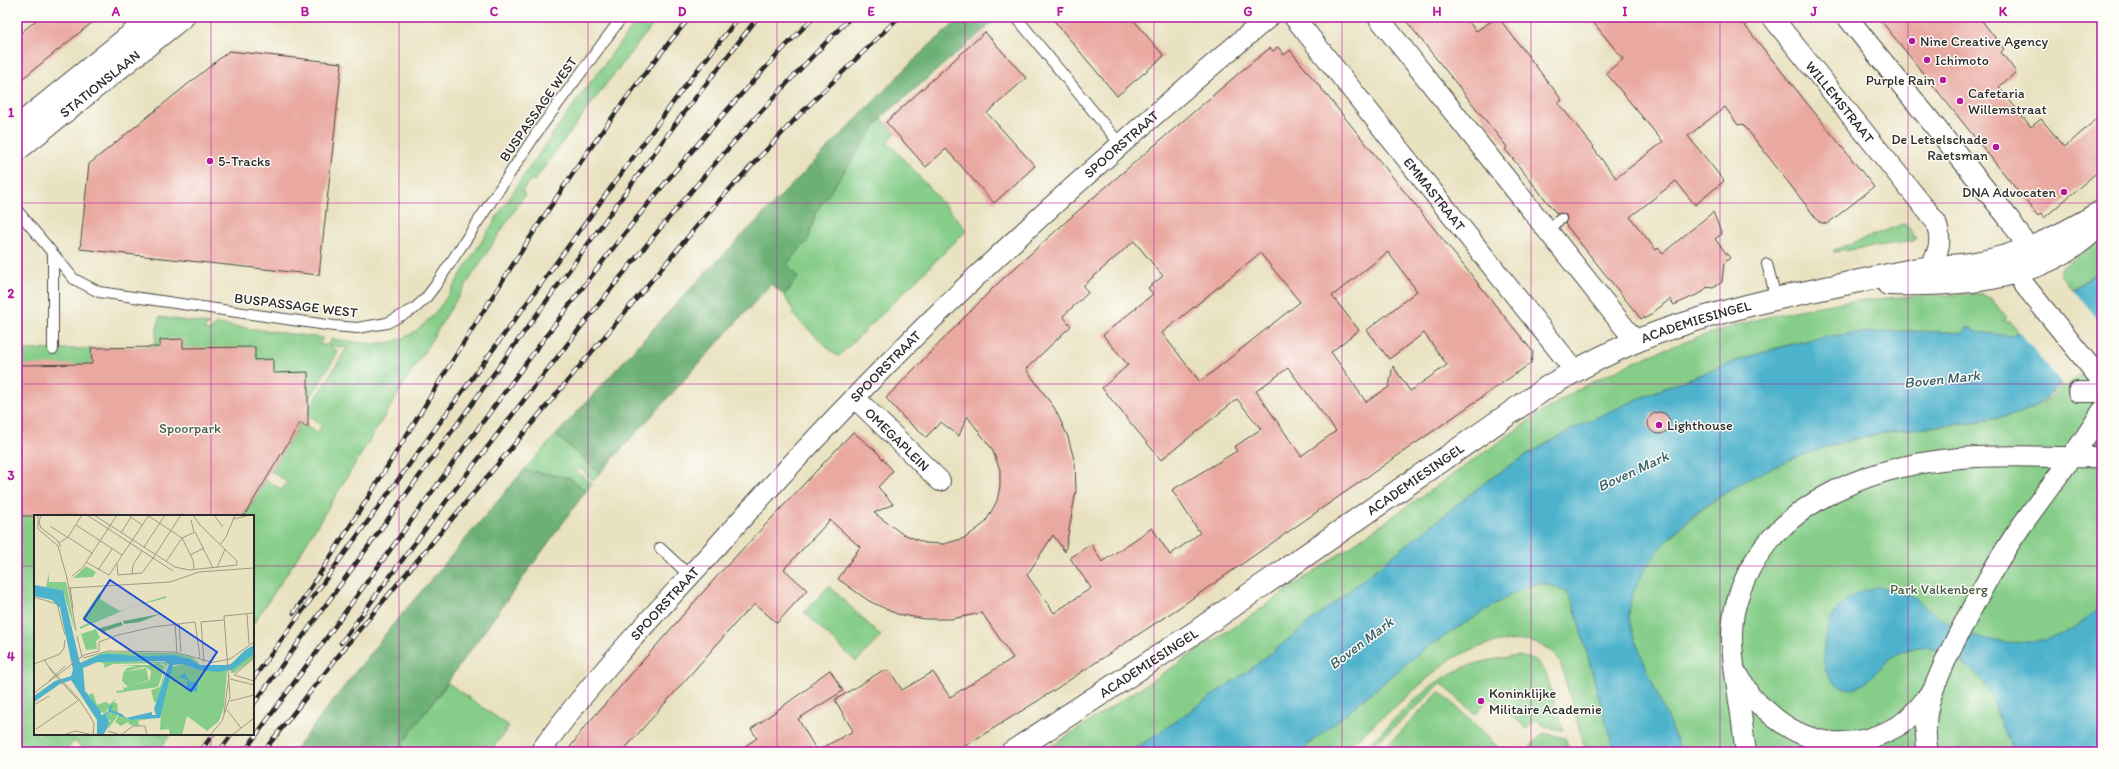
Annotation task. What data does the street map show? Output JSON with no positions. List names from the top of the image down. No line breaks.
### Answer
{"streets":{"street":["STATIONSLAAN","WILLEMSTRAAT","SPOORSTRAAT","EMMASTRAAT","ACADEMIESINGEL","OMEGAPLEIN"],"lane":["BUSPASSAGE WEST"]},"crossings":[["WILLEMSTRAAT","ACADEMIESINGEL"],["SPOORSTRAAT","OMEGAPLEIN"],["EMMASTRAAT","ACADEMIESINGEL"]],"water":["Boven Mark"],"parks":["Spoorpark","Park Valkenberg"],"places":["Nine Creative Agency","Ichimoto","Purple Rain","Cafetaria Willemstraat","De Letselschade Raetsman","5-Tracks","DNA Advocaten","Lighthouse","Koninklijke Militaire Academie"],"grid":{"columns":["A","B","C","D","E","F","G","H","I","J","K"],"rows":["1","2","3","4"]}}
